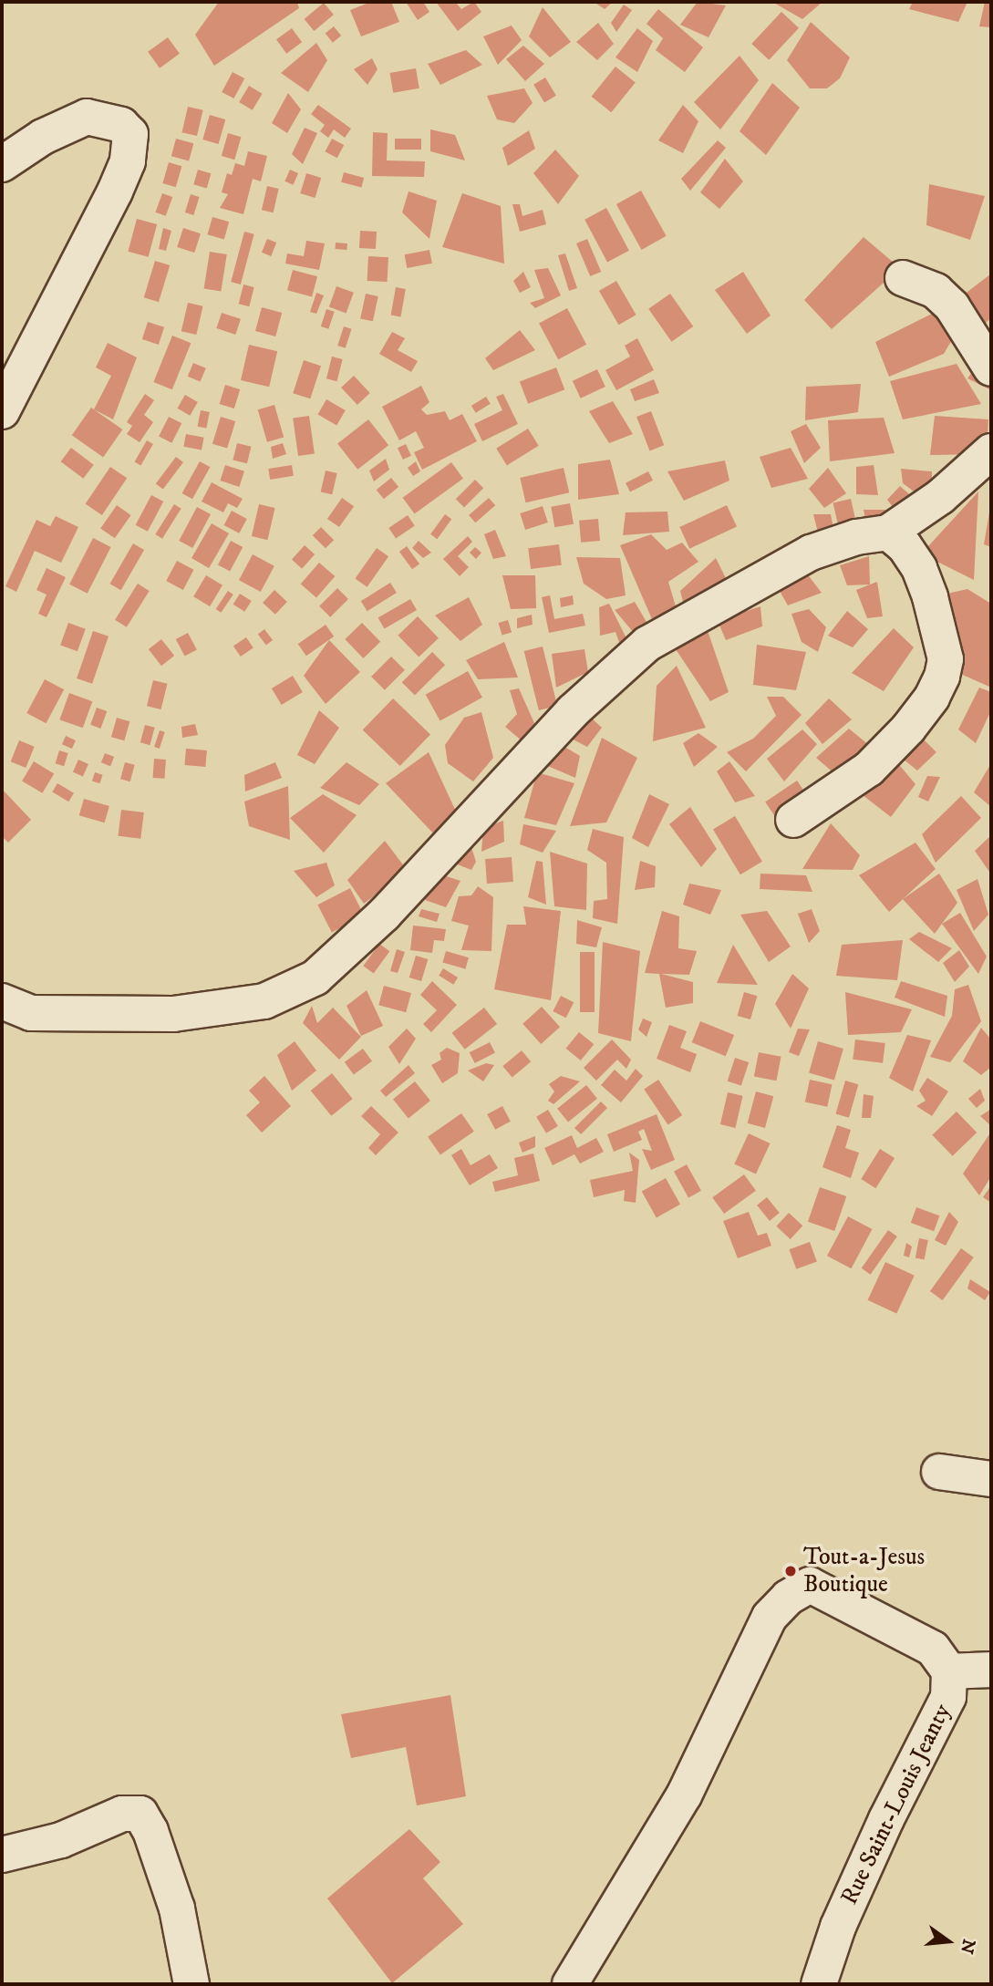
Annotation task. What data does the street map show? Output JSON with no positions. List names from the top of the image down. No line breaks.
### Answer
{"streets":{"street":["Rue Saint-Louis Jeanty"]},"places":["Tout-a-Jesus Boutique"],"north":"right"}
